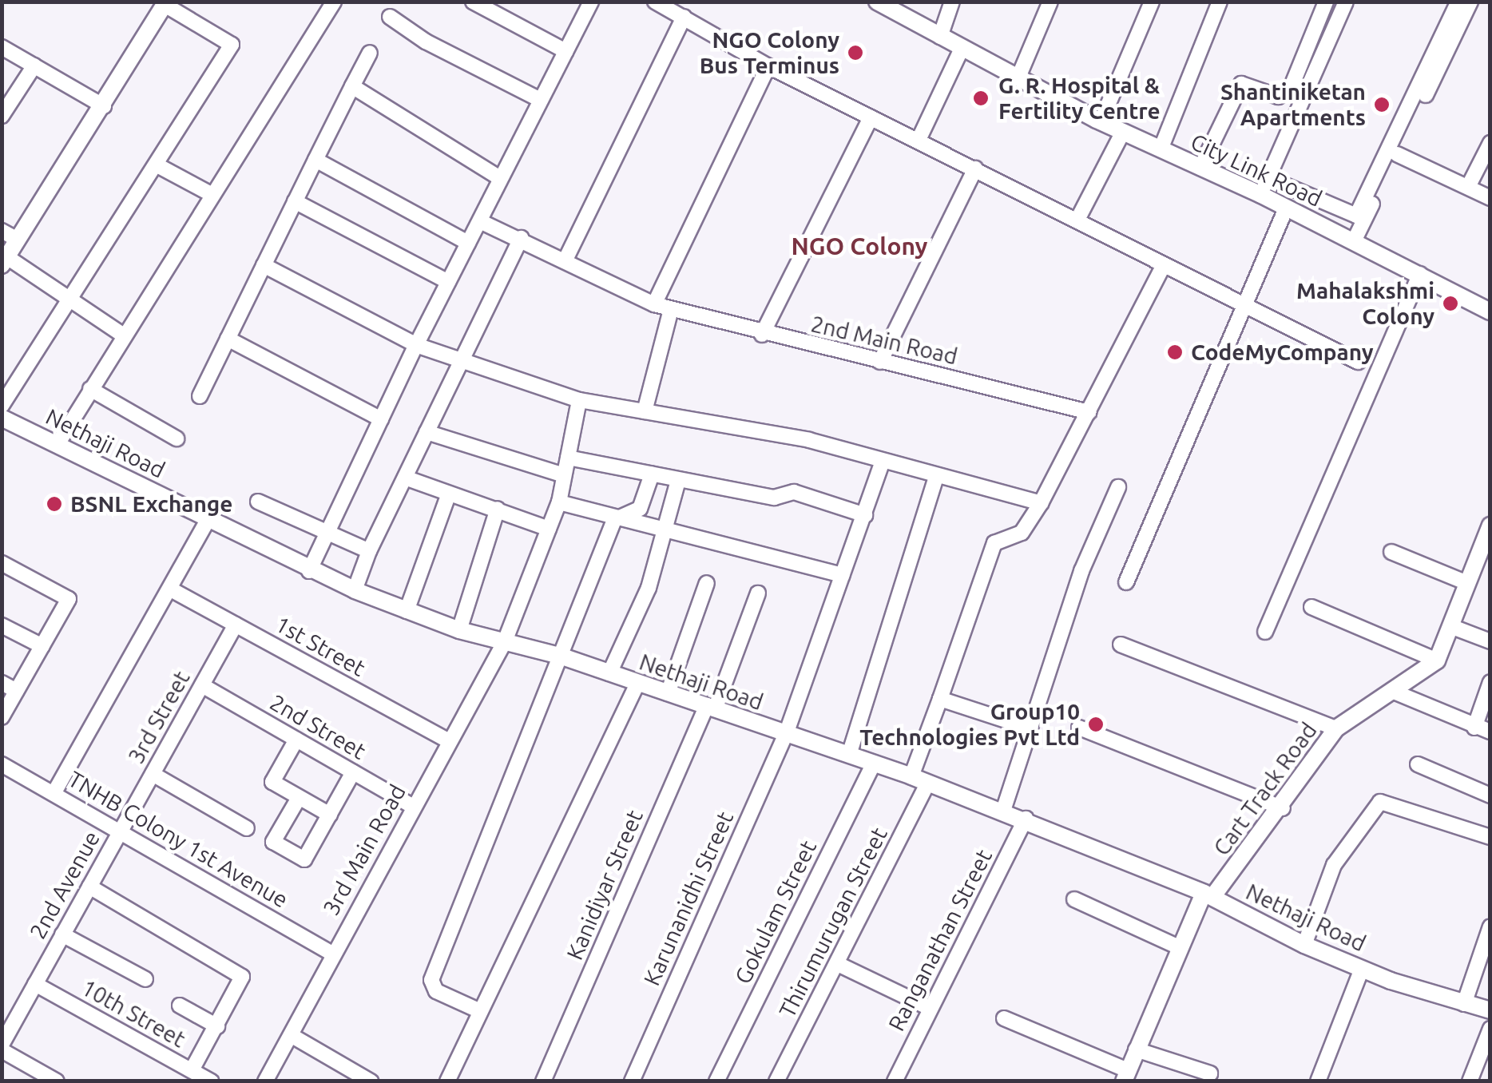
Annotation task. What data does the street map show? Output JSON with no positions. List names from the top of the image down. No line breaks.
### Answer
{"streets":{"street":["City Link Road","2nd Main Road","Nethaji Road","1st Street","3rd Street","2nd Street","Cart Track Road","TNHB Colony 1st Avenue","3rd Main Road","2nd Avenue","Kanidiyar Street","Karunanidhi Street","Gokulam Street","Thirumurugan Street","Ranganathan Street","10th Street"]},"crossings":[["Nethaji Road","Cart Track Road"],["Nethaji Road","3rd Main Road"],["Nethaji Road","Kanidiyar Street"],["Nethaji Road","Karunanidhi Street"],["Nethaji Road","Gokulam Street"],["Nethaji Road","Thirumurugan Street"],["Nethaji Road","Ranganathan Street"],["1st Street","3rd Street"],["1st Street","3rd Main Road"],["3rd Street","2nd Street"],["3rd Street","TNHB Colony 1st Avenue"],["3rd Street","2nd Avenue"],["2nd Street","3rd Main Road"],["TNHB Colony 1st Avenue","3rd Main Road"],["TNHB Colony 1st Avenue","2nd Avenue"],["2nd Avenue","10th Street"]],"districts":["NGO Colony"],"places":["NGO Colony Bus Terminus","G. R. Hospital & Fertility Centre","Shantiniketan Apartments","Mahalakshmi Colony","CodeMyCompany","BSNL Exchange","Group10 Technologies Pvt Ltd"]}
